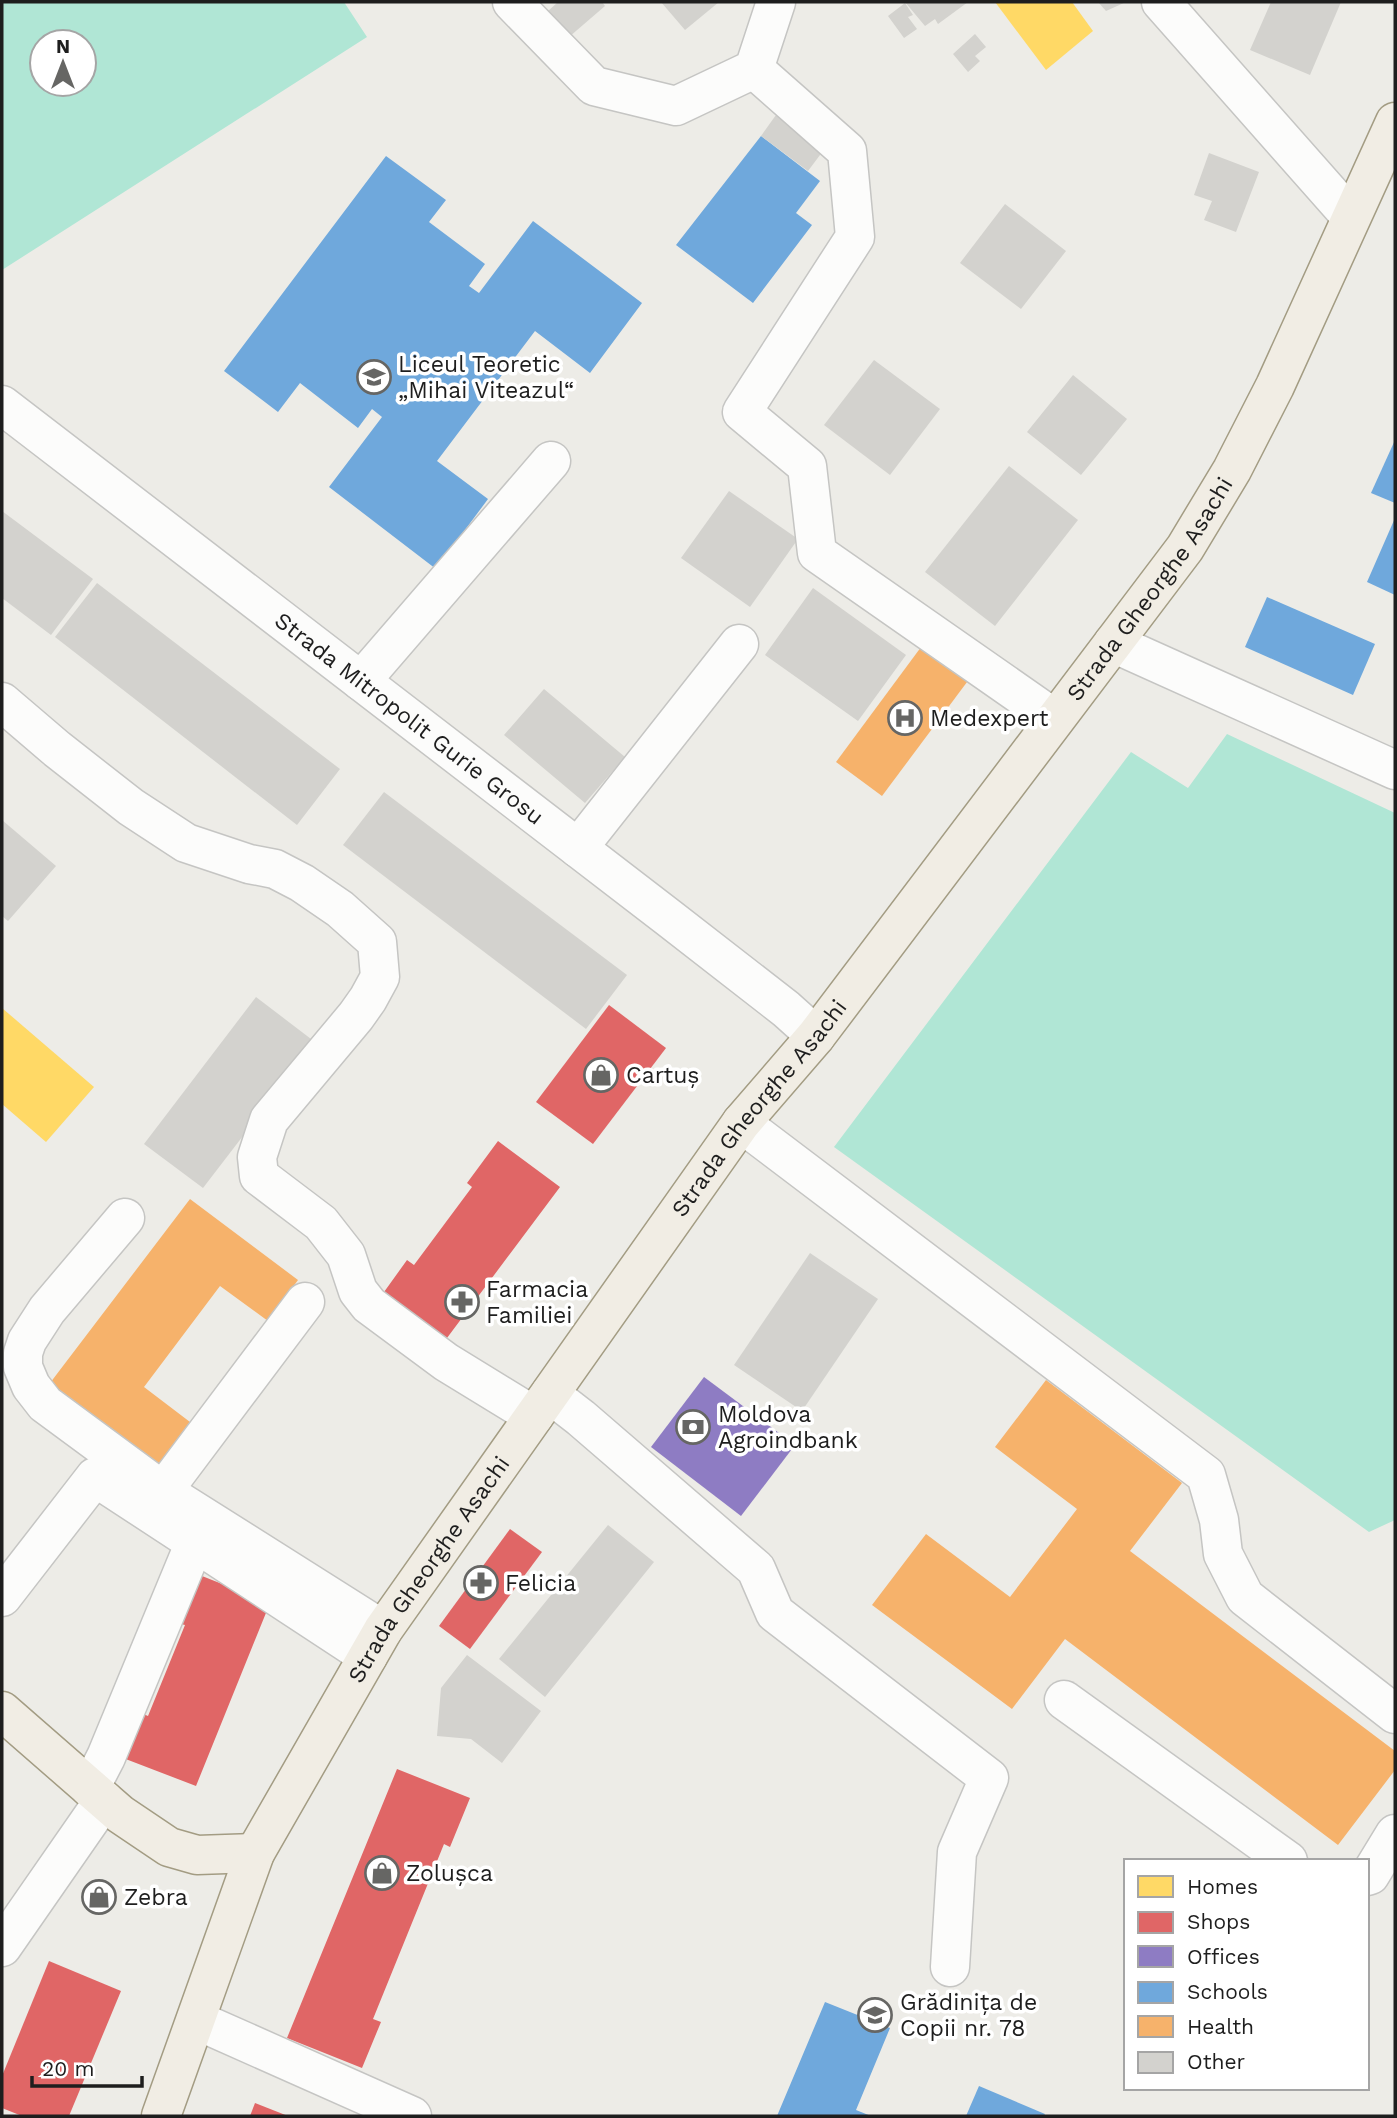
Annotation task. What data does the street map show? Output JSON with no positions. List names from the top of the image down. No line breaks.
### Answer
{"streets":{"main road":["Strada Gheorghe Asachi"],"street":["Strada Mitropolit Gurie Grosu"]},"crossings":[["Strada Gheorghe Asachi","Strada Mitropolit Gurie Grosu"]],"places":{"school or university":["Liceul Teoretic „Mihai Viteazul“","Grădinița de Copii nr. 78"],"hospital":["Medexpert"],"shop":["Cartuș","Zolușca","Zebra"],"pharmacy":["Farmacia Familiei","Felicia"],"bank":["Moldova Agroindbank"]},"legend":["Homes","Shops","Offices","Schools","Health","Other"],"scale_bar":"20 m","north":"top"}
